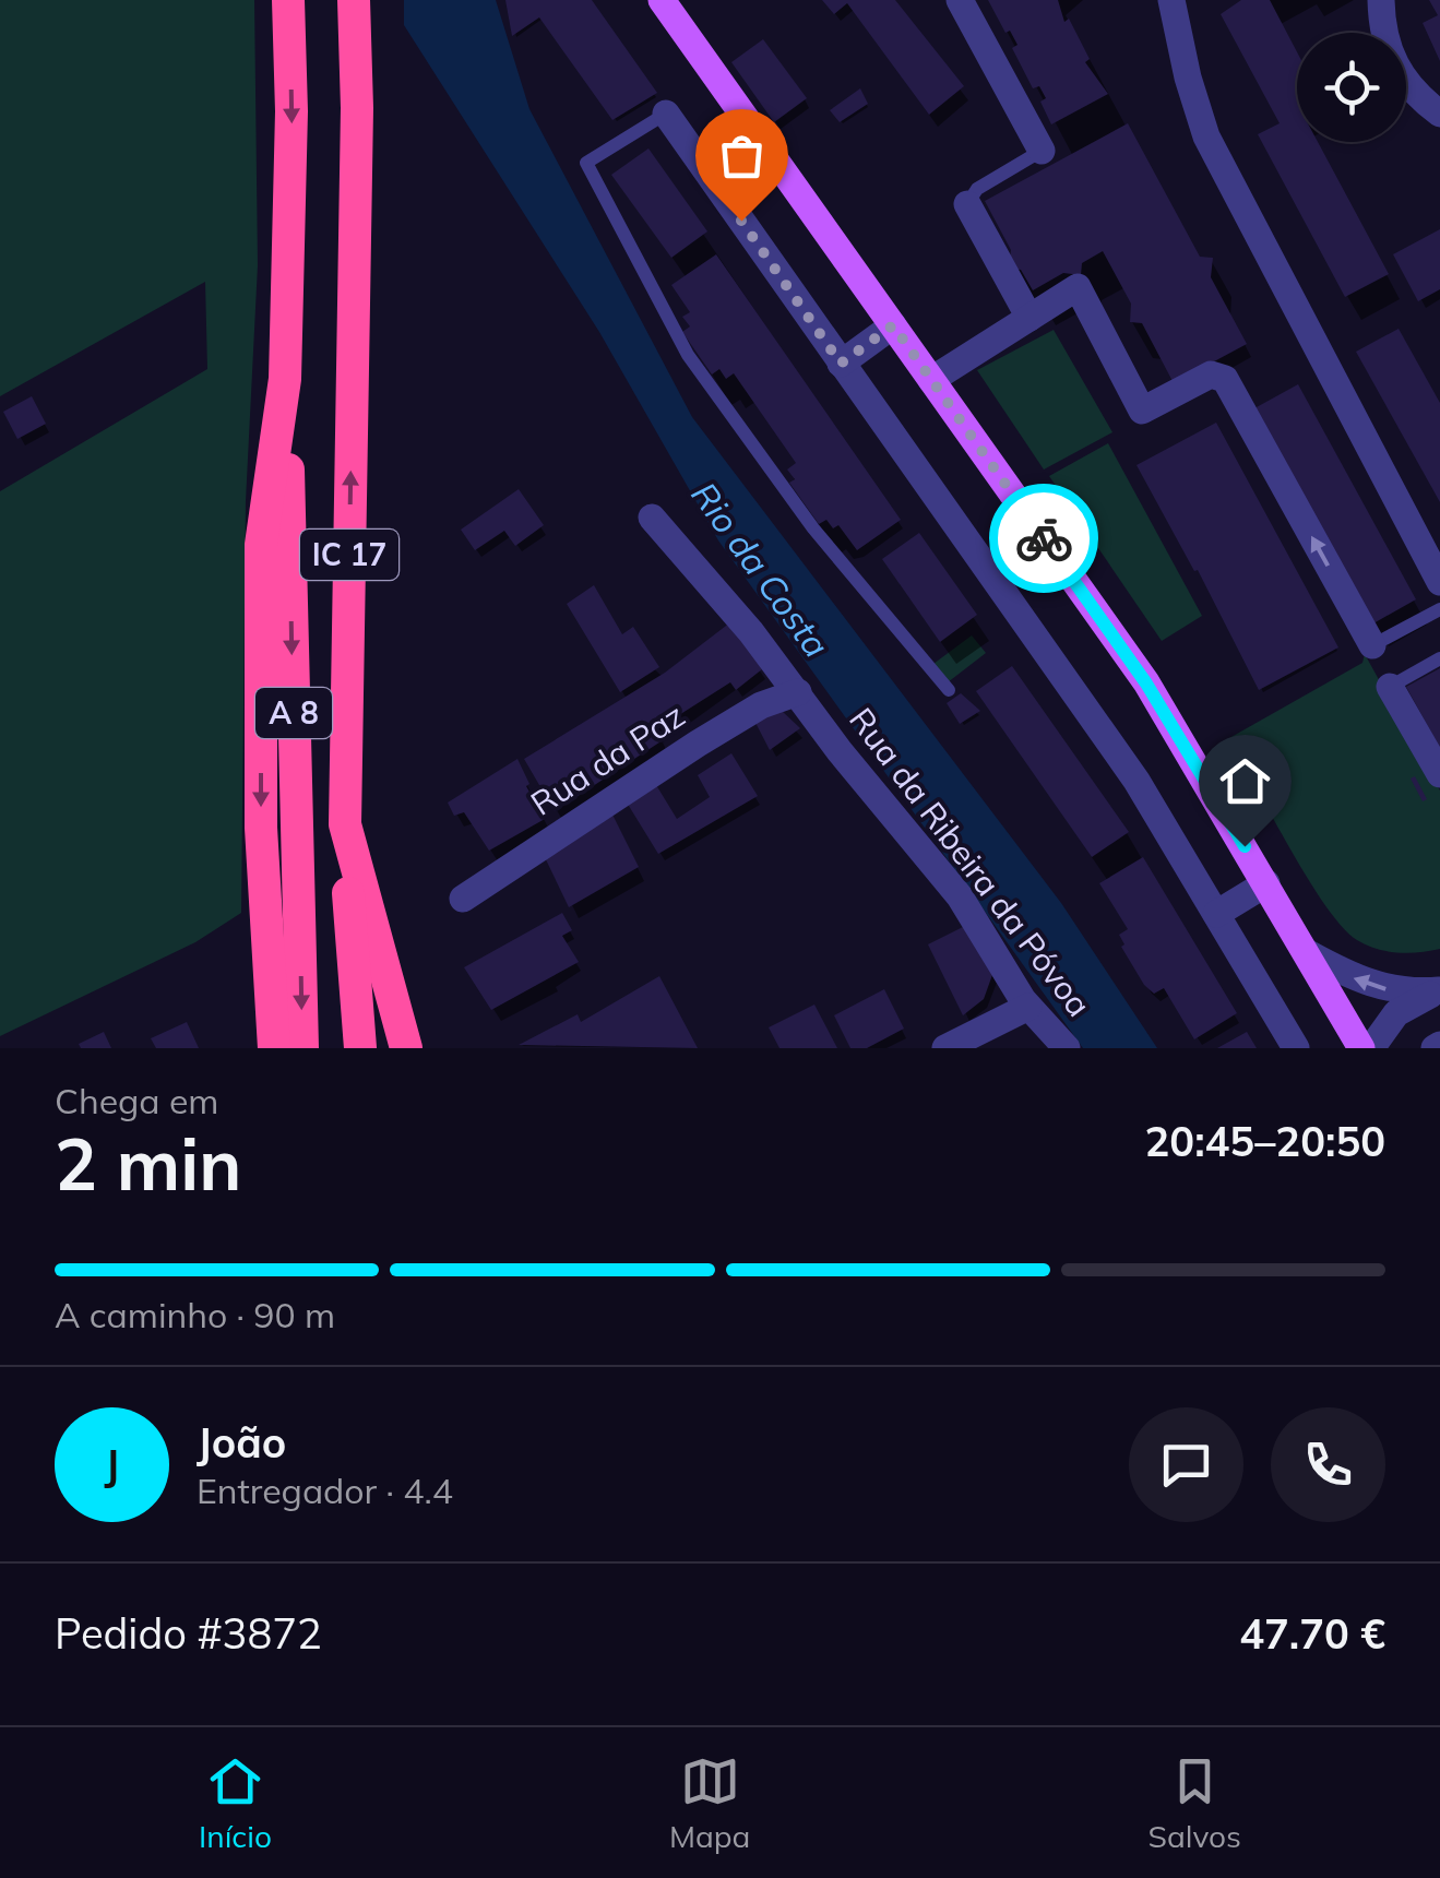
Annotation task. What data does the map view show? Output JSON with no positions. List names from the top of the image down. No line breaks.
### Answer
{"streets":{"highway":["IC 17","A 8"],"street":["Rua da Paz","Rua da Ribeira da Póvoa"]},"crossings":[["IC 17","A 8"],["Rua da Paz","Rua da Ribeira da Póvoa"]],"water":["Rio da Costa"],"page":{"heading":["2 min","Chega em","20:45–20:50"],"panel":["João","Entregador · 4.4","Pedido #3872","47.70 €"],"bar":"A caminho · 90 m","round":"J","tabs":["Início","Mapa","Salvos"]}}
